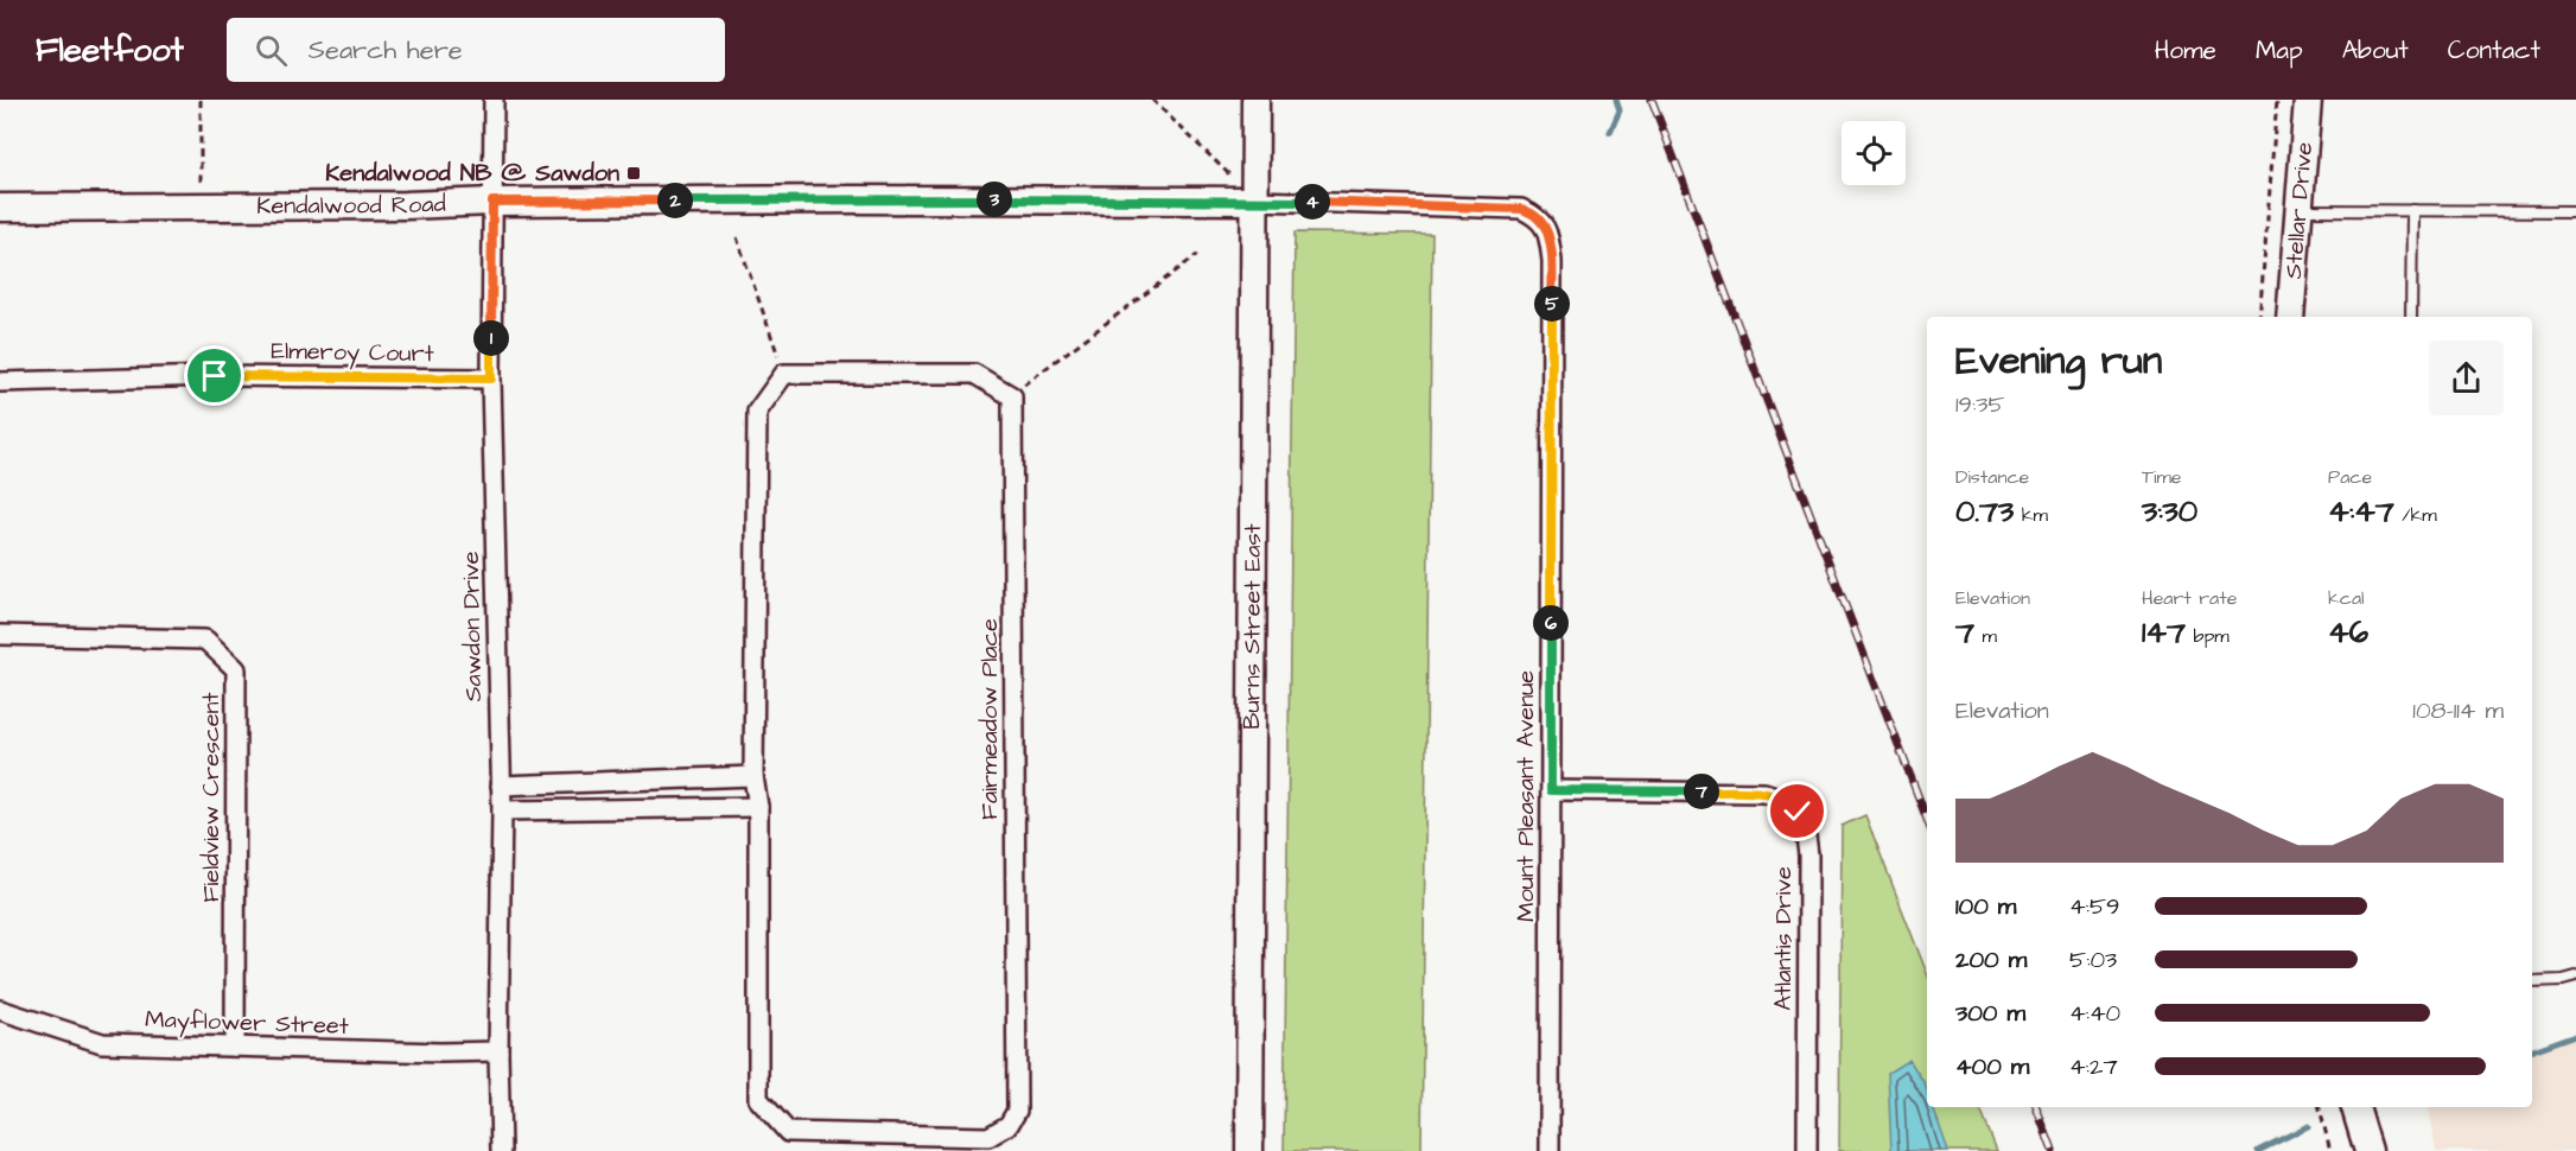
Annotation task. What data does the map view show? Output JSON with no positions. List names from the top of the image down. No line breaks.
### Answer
{"streets":{"street":["Kendalwood Road","Stellar Drive","Elmeroy Court","Burns Street East","Sawdon Drive","Fairmeadow Place","Mount Pleasant Avenue","Fieldview Crescent","Atlantis Drive","Mayflower Street"]},"crossings":[["Kendalwood Road","Burns Street East"],["Kendalwood Road","Sawdon Drive"],["Kendalwood Road","Mount Pleasant Avenue"],["Elmeroy Court","Sawdon Drive"],["Burns Street East","Mount Pleasant Avenue"],["Sawdon Drive","Mayflower Street"],["Mount Pleasant Avenue","Atlantis Drive"],["Fieldview Crescent","Mayflower Street"]],"places":{"transit":["Kendalwood NB @ Sawdon"]},"page":{"header":"Fleetfoot","search":"Search here","nav":["Home","Map","About","Contact"],"pins":["3","2","4","5","1","6","7"],"heading":["Evening run","19:35"],"stats":[["Distance","0.73 km"],["Time","3:30"],["Pace","4:47 /km"],["Elevation","7 m"],["Heart rate","147 bpm"],["kcal","46"]],"chart":["Elevation","108–114 m"],"list":[{"name":"100 m","note":"4:59"},{"name":"200 m","note":"5:03"},{"name":"300 m","note":"4:40"},{"name":"400 m","note":"4:27"}]}}
